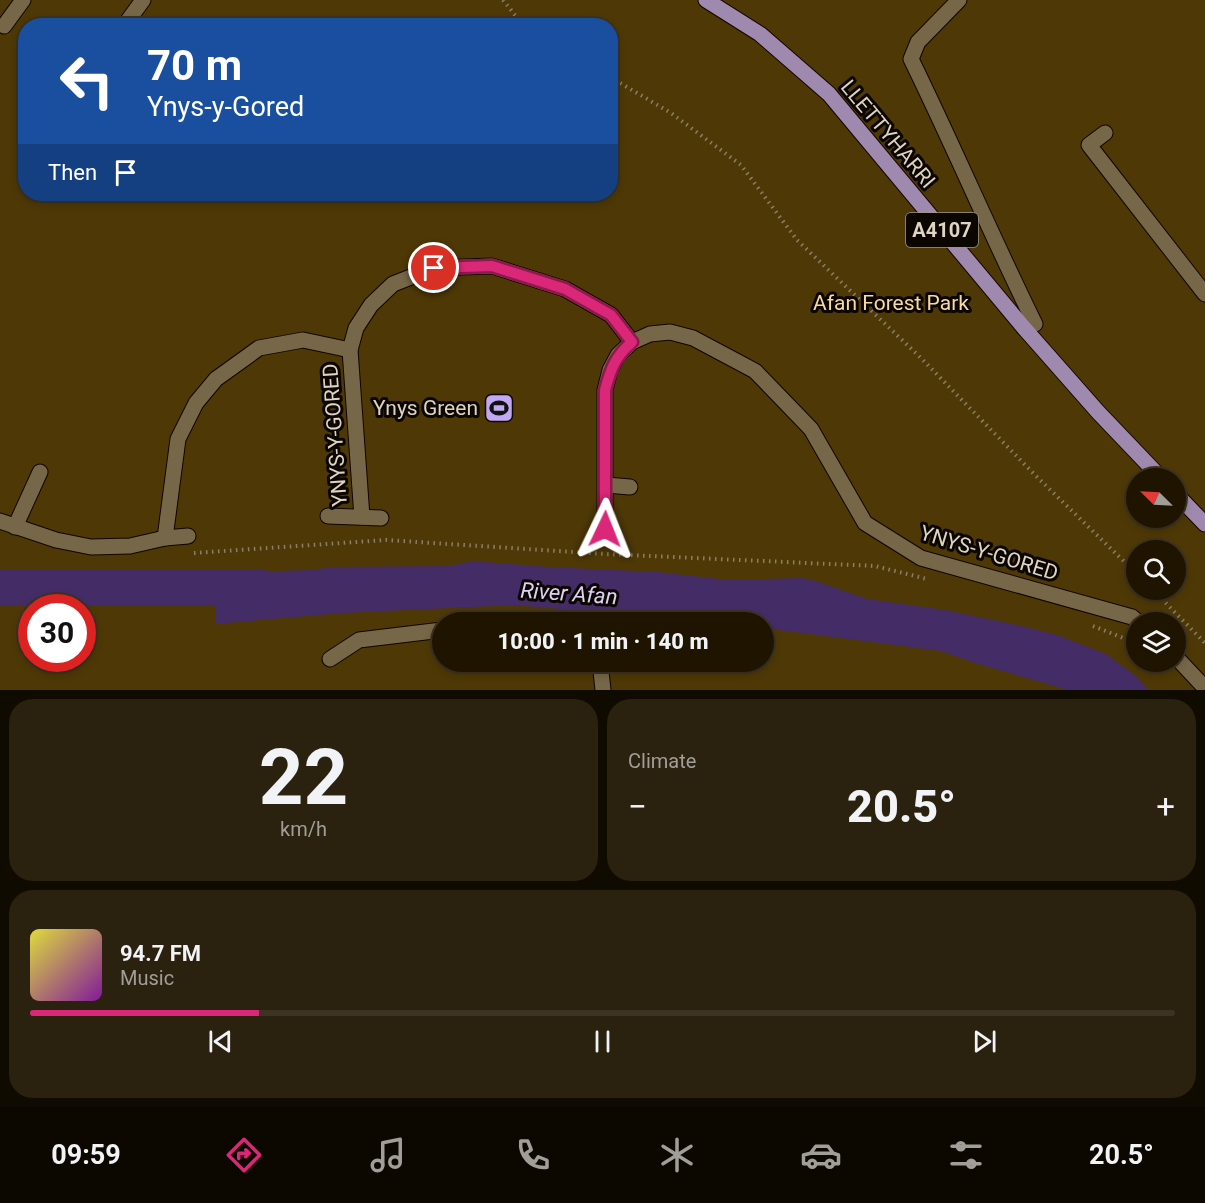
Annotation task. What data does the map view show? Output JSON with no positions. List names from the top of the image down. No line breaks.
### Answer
{"streets":{"main road":["LLETTYHARRI","A4107"],"street":["YNYS-Y-GORED"]},"water":["River Afan"],"parks":["Afan Forest Park"],"places":{"sports":["Ynys Green"]},"north":"top left","page":{"turn":["70 m","Ynys-y-Gored"],"then":"Then","limit":"30","trip":"10:00 · 1 min · 140 m","tile":[["22","km/h"],"Climate"],"heat":["−","20.5°","+"],"song":["94.7 FM","Music"],"tabs":["09:59","20.5°"]}}
